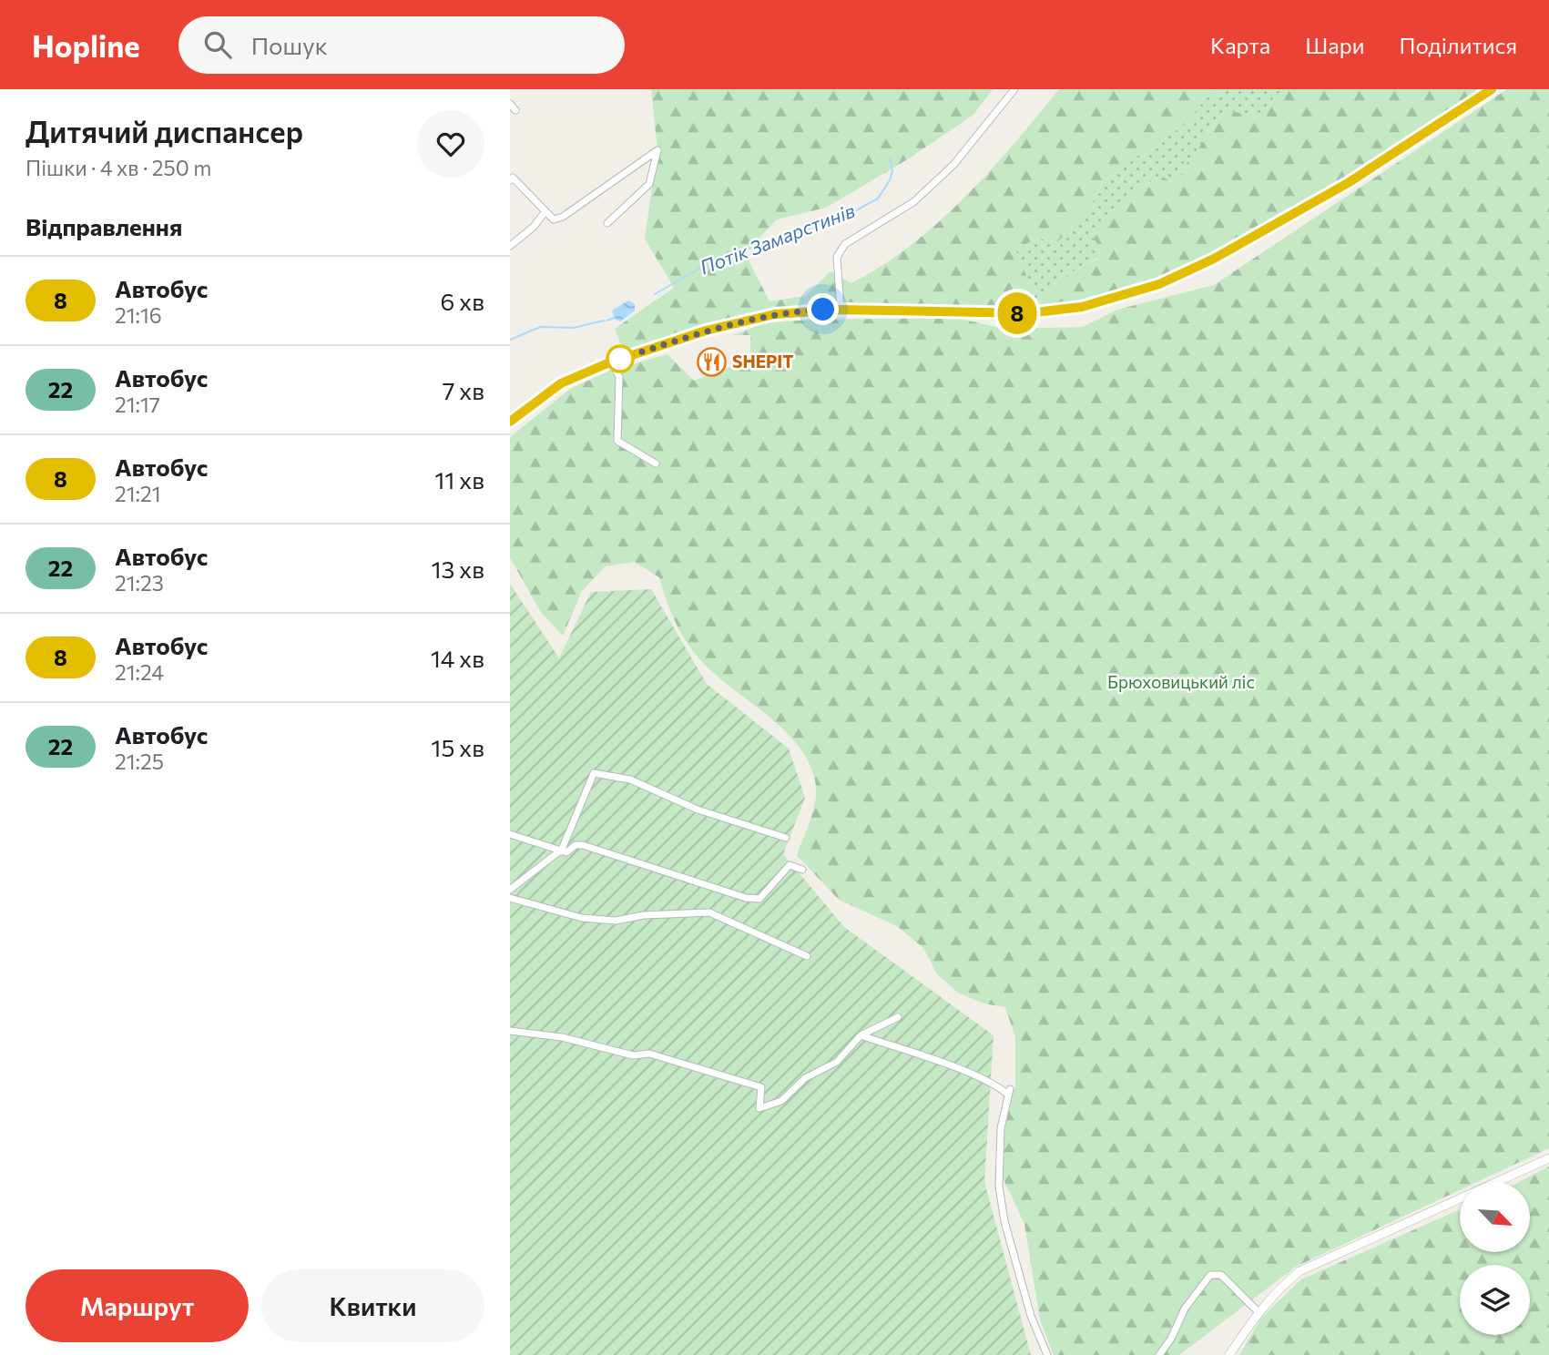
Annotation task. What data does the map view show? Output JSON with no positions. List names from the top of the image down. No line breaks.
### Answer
{"water":["Потік Замарстинів"],"parks":["Брюховицький ліс"],"places":{"restaurant":["SHEPIT"]},"lines":["bus line 8"],"north":"bottom right","page":{"header":"Hopline","search":"Пошук","nav":["Карта","Шари","Поділитися"],"heading":[["Дитячий диспансер","Пішки · 4 хв · 250 m"],"Відправлення"],"on_map":"8","list":[{"mark":"8","name":"Автобус","note":"21:16","value":"6 хв"},{"mark":"22","name":"Автобус","note":"21:17","value":"7 хв"},{"mark":"8","name":"Автобус","note":"21:21","value":"11 хв"},{"mark":"22","name":"Автобус","note":"21:23","value":"13 хв"},{"mark":"8","name":"Автобус","note":"21:24","value":"14 хв"},{"mark":"22","name":"Автобус","note":"21:25","value":"15 хв"}],"buttons":["Маршрут","Квитки"]}}
